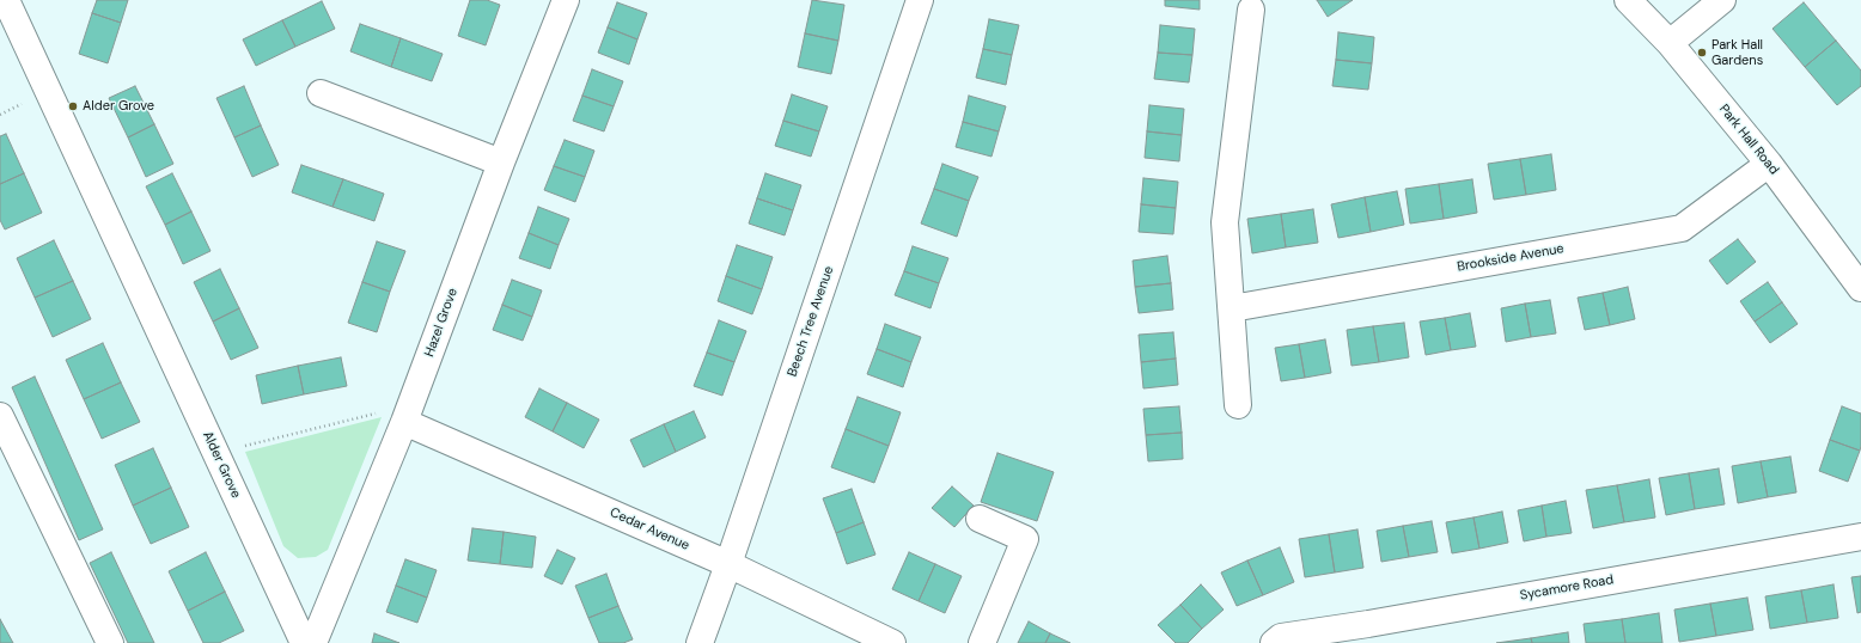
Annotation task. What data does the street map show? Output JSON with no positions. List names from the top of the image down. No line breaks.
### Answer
{"streets":{"street":["Park Hall Road","Brookside Avenue","Beech Tree Avenue","Hazel Grove","Alder Grove","Cedar Avenue","Sycamore Road"]},"crossings":[["Park Hall Road","Brookside Avenue"],["Beech Tree Avenue","Cedar Avenue"],["Hazel Grove","Cedar Avenue"]],"places":["Park Hall Gardens","Alder Grove"]}
